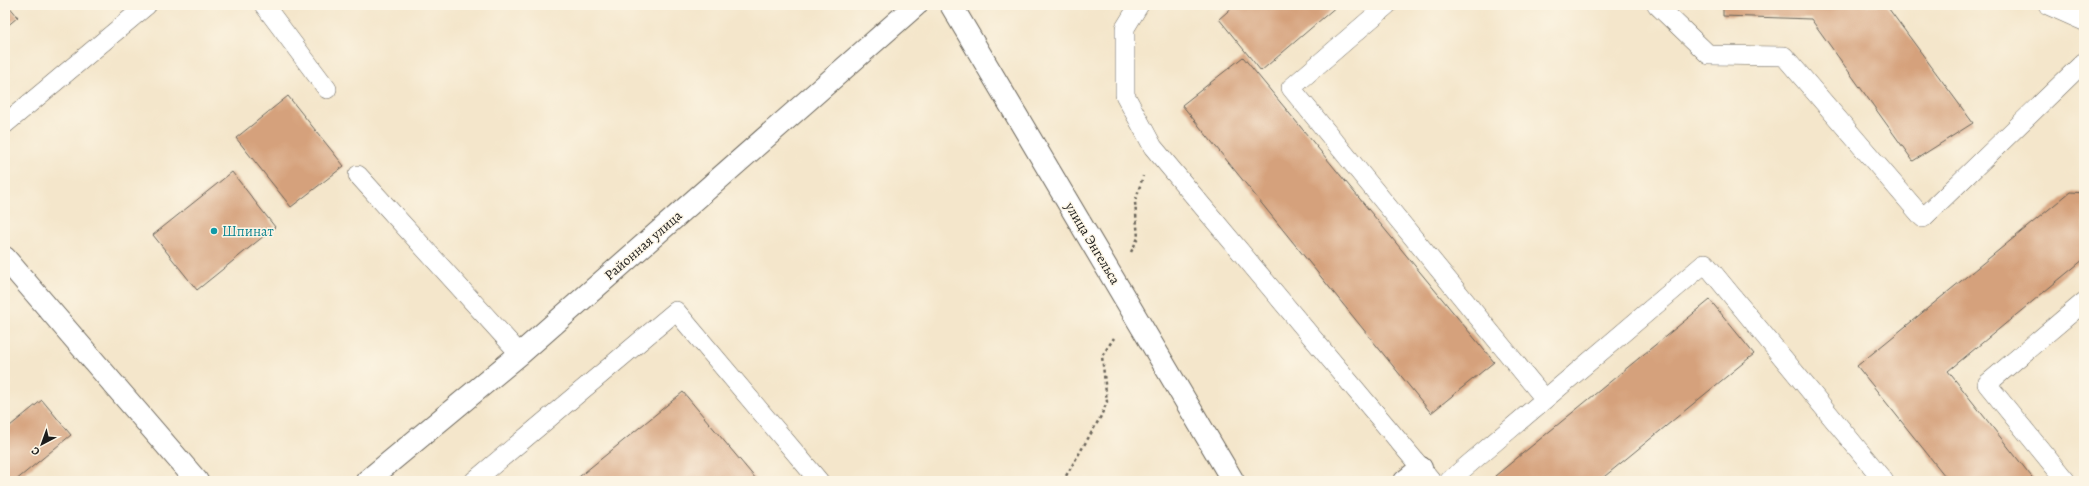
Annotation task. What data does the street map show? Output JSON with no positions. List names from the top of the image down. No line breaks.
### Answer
{"streets":{"street":["улица Энгельса","Районная улица"]},"places":["Шпинат"],"north":"bottom left"}
